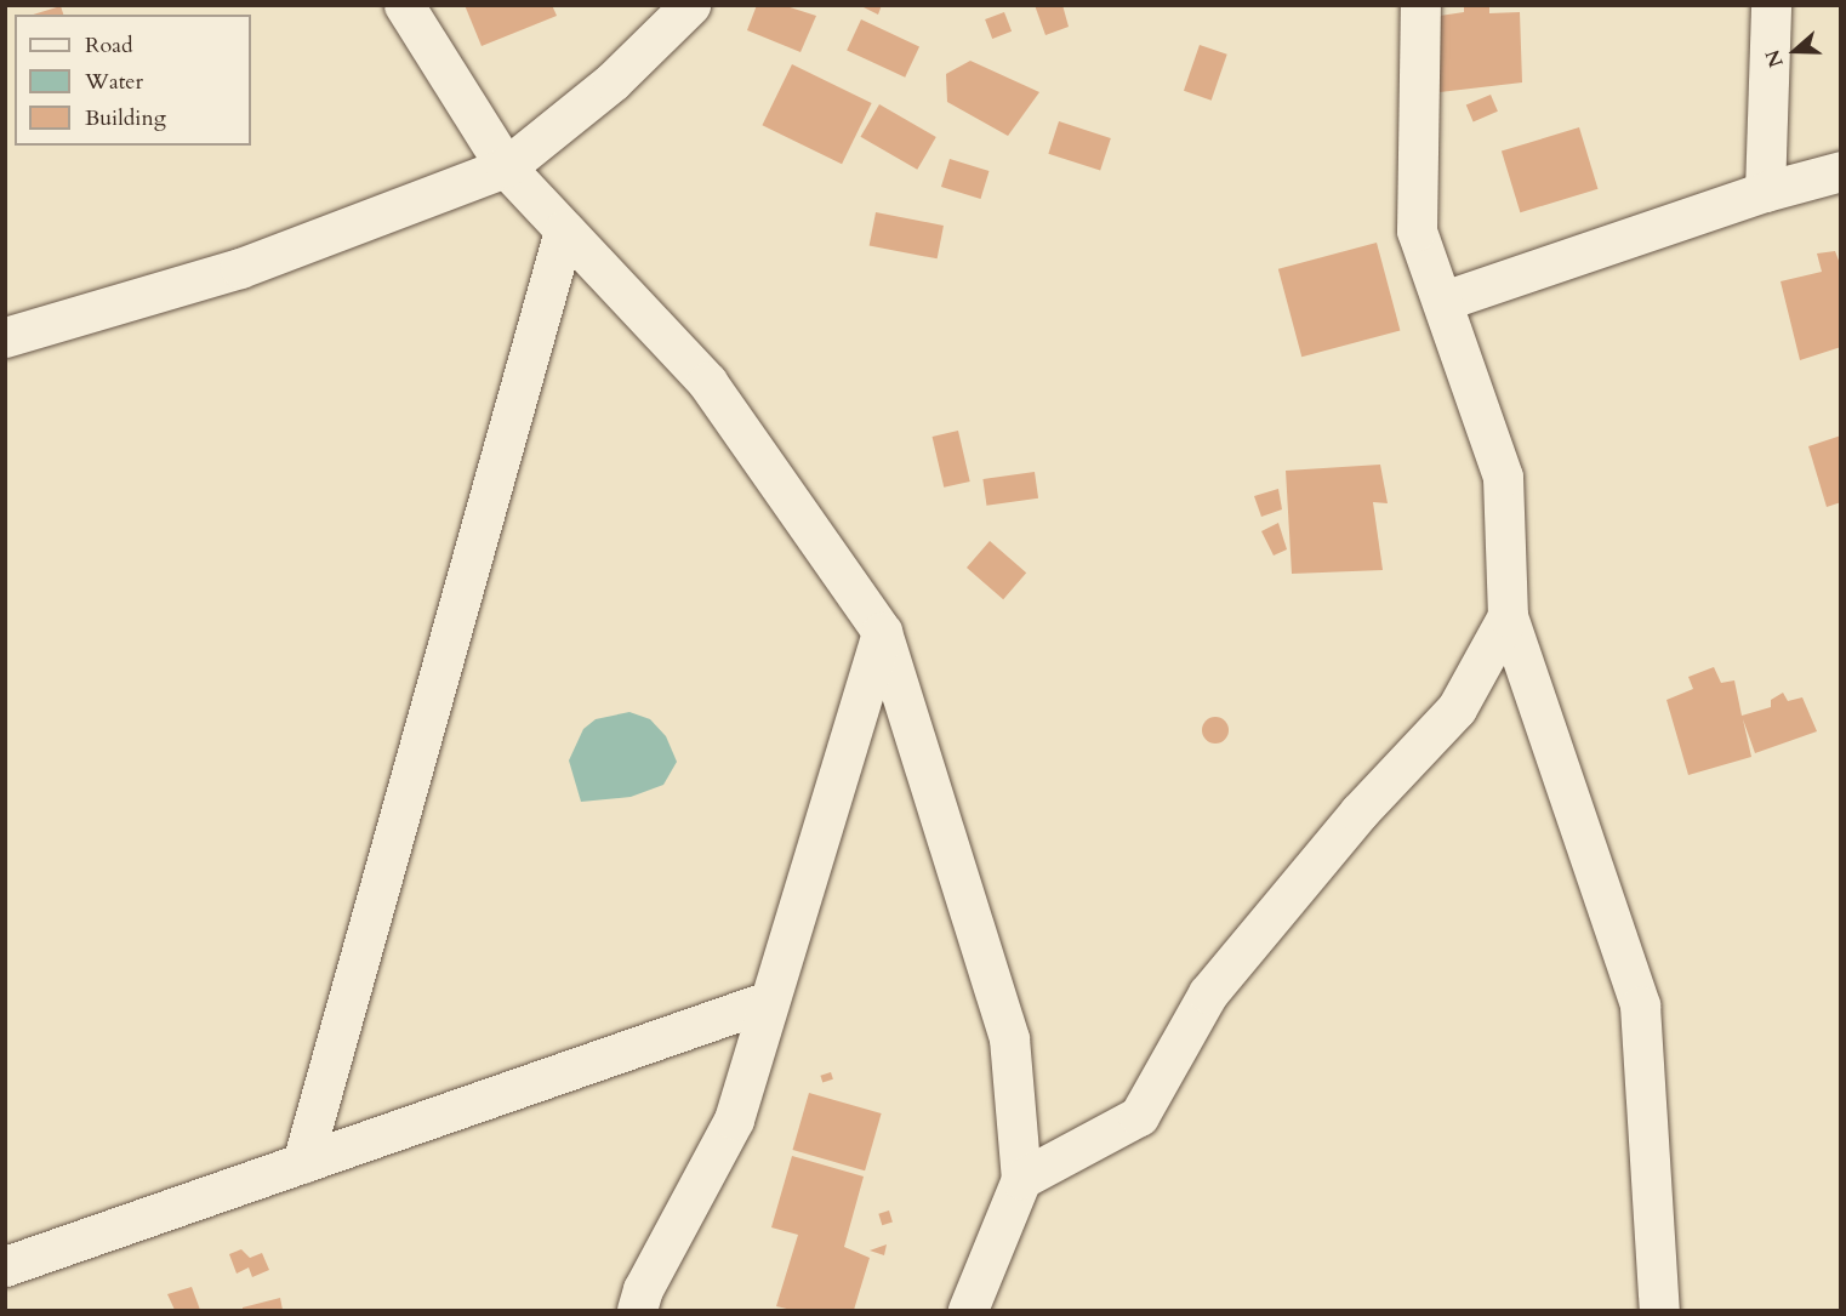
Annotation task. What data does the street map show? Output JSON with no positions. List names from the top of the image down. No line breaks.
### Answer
{"legend":["Road","Water","Building"],"north":"left"}
